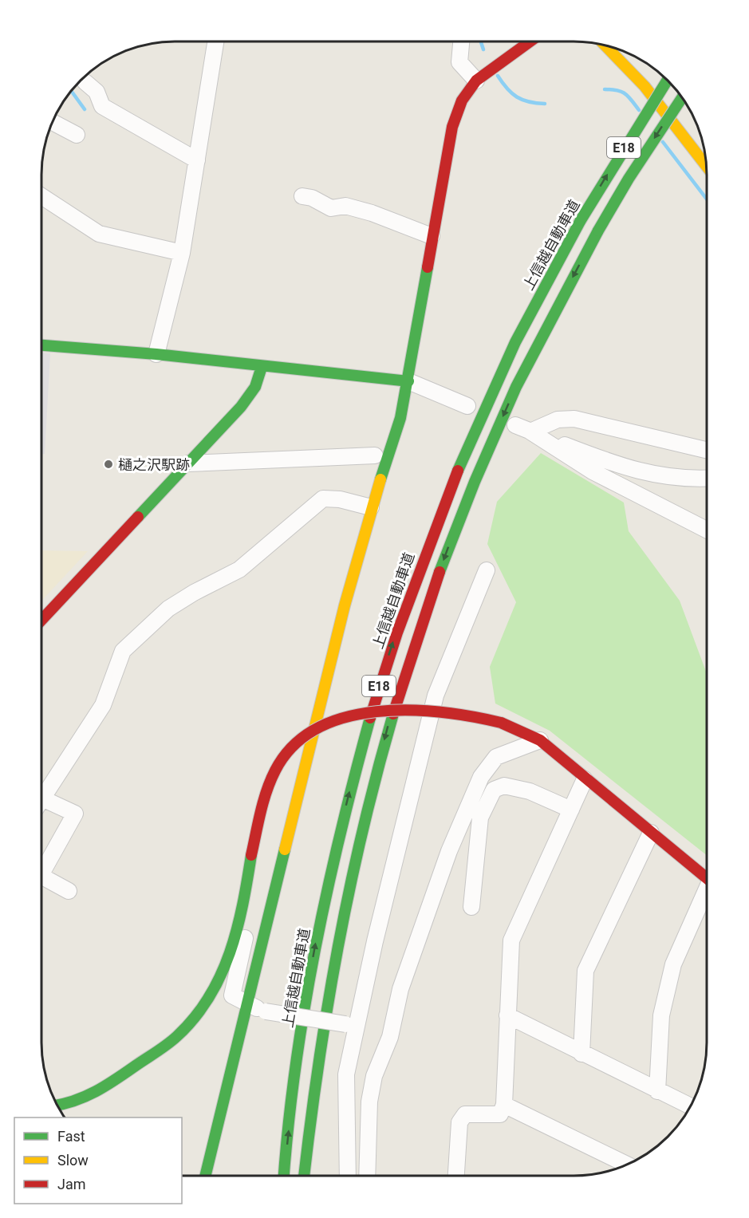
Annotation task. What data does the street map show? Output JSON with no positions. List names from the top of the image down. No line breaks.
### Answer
{"streets":{"main road":["E18","上信越自動車道"]},"places":["樋之沢駅跡"],"legend":["Fast","Slow","Jam"]}
